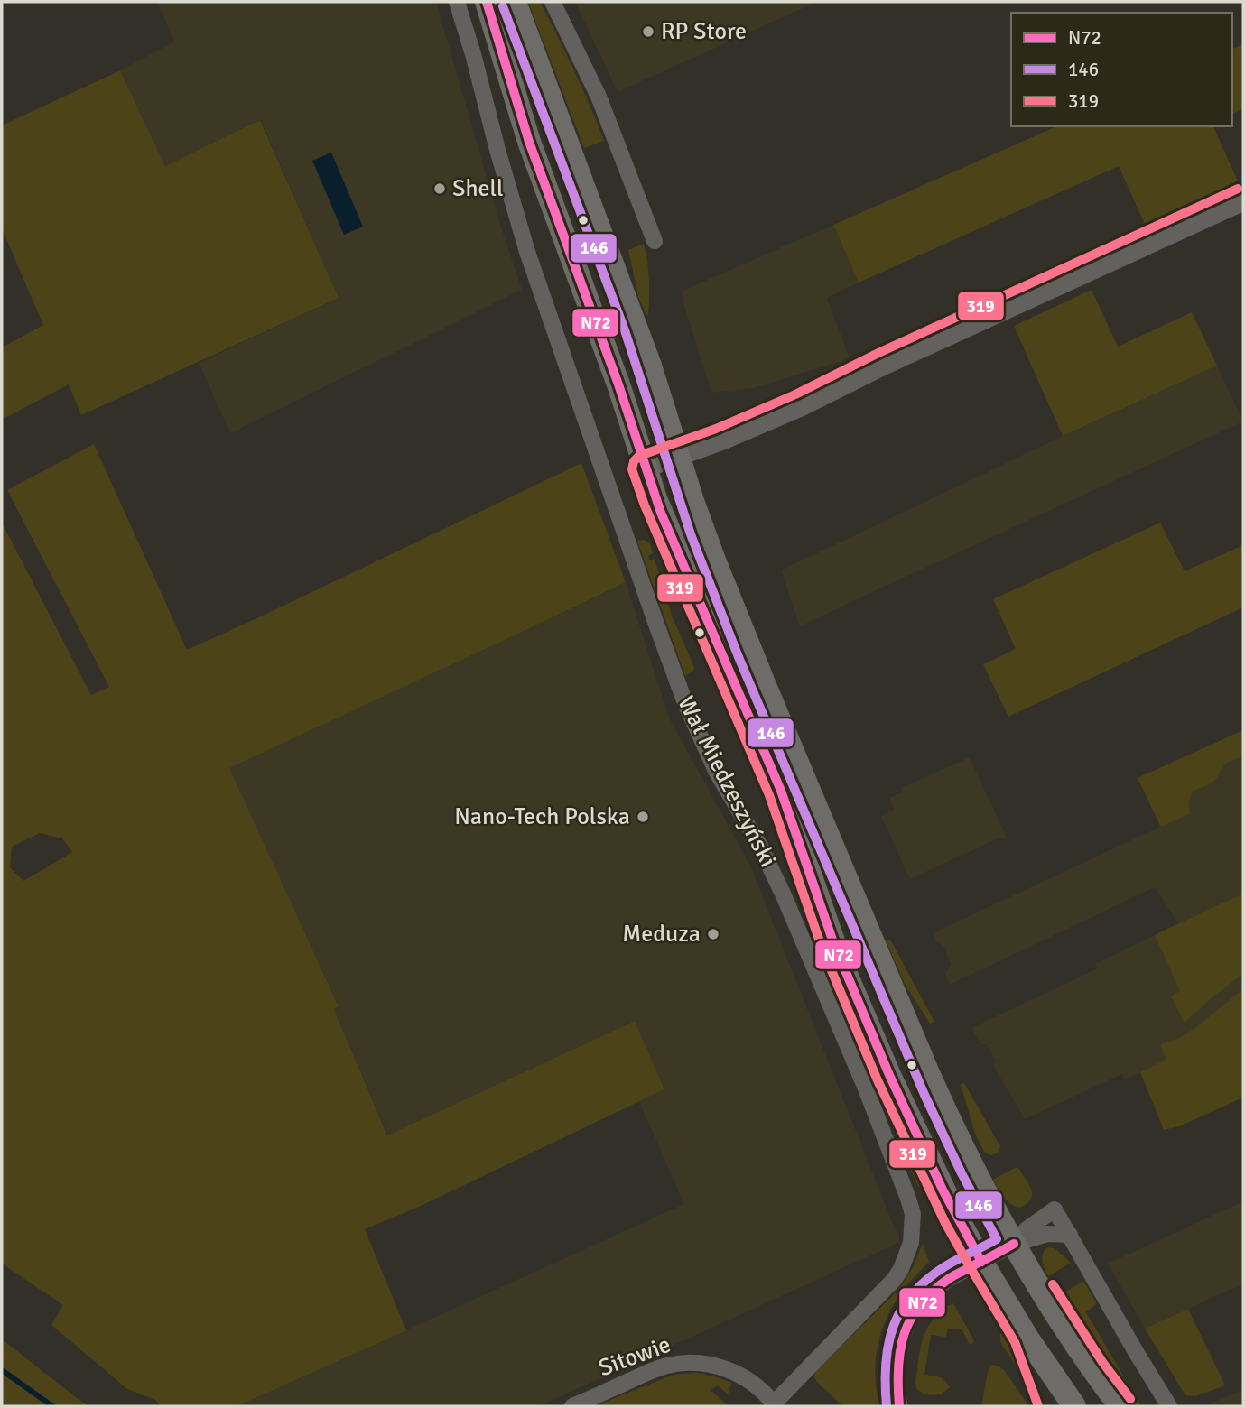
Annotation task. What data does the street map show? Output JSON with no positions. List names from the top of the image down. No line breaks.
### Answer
{"streets":{"main road":["Wał Miedzeszyński"],"street":["Sitowie"]},"crossings":[["Wał Miedzeszyński","Sitowie"]],"places":["RP Store","Shell","Nano-Tech Polska","Meduza"],"lines":["transit line N72","transit line 146","transit line 319"],"legend":["N72","146","319"]}
